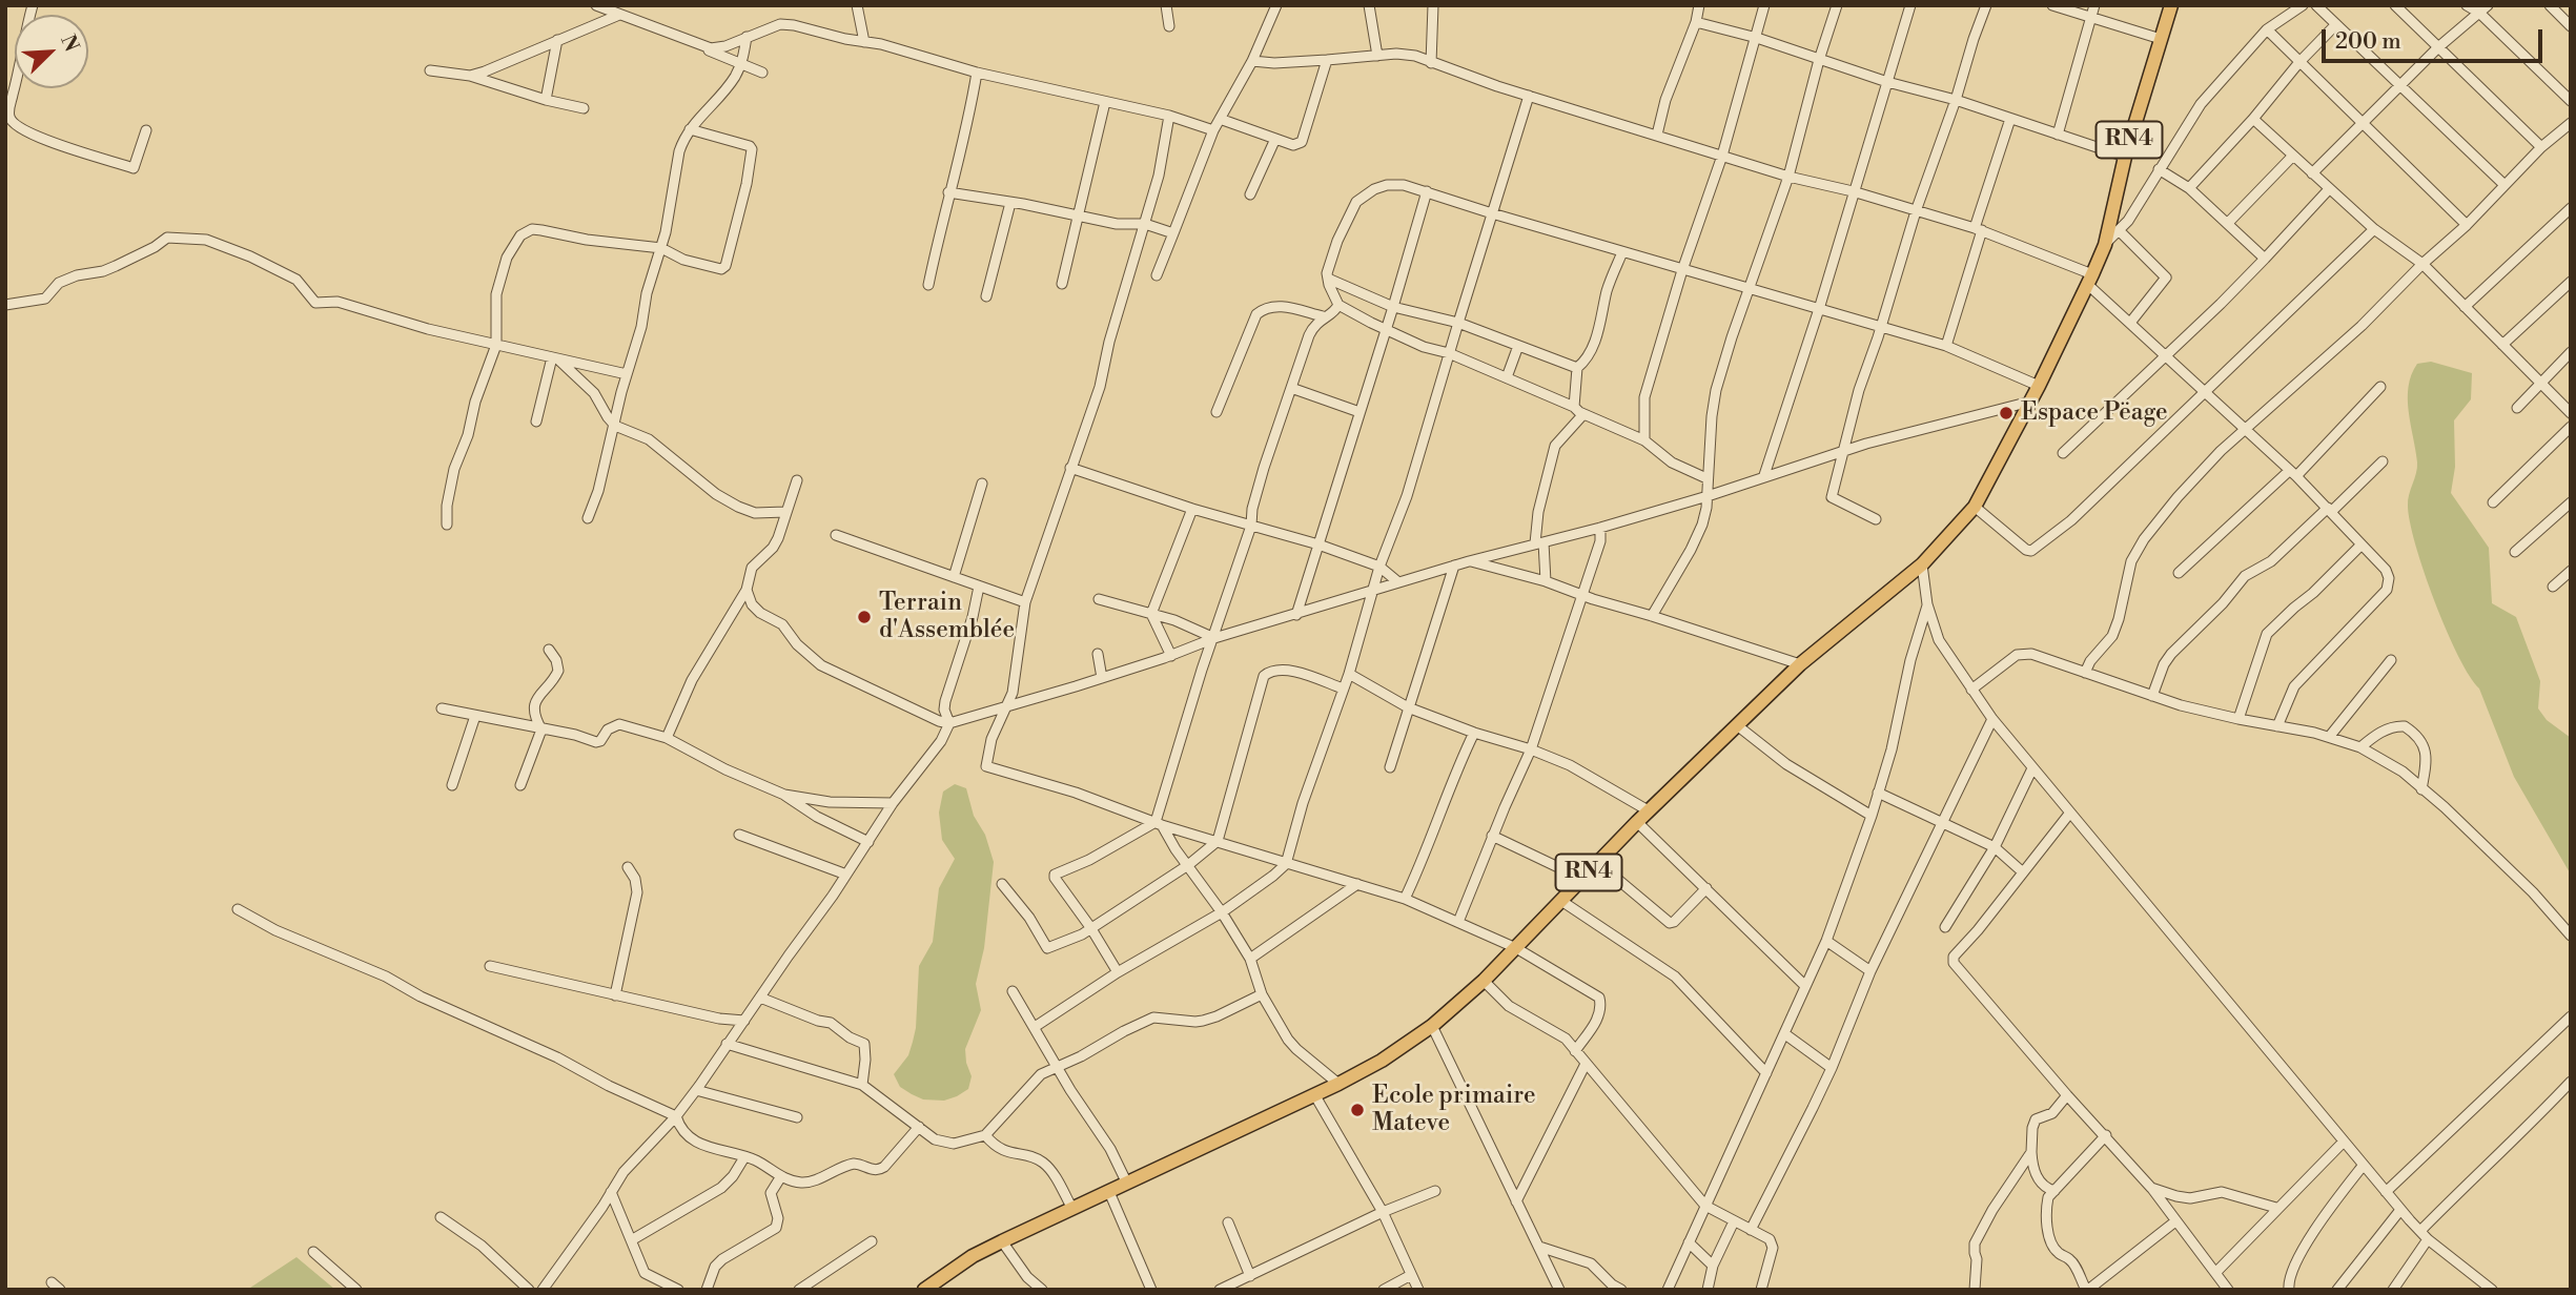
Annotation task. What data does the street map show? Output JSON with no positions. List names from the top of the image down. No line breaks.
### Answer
{"streets":{"highway":["RN4"]},"places":["Espace Pëage","Terrain d'Assemblée","Ecole primaire Mateve"],"scale_bar":"200 m","north":"top right"}
